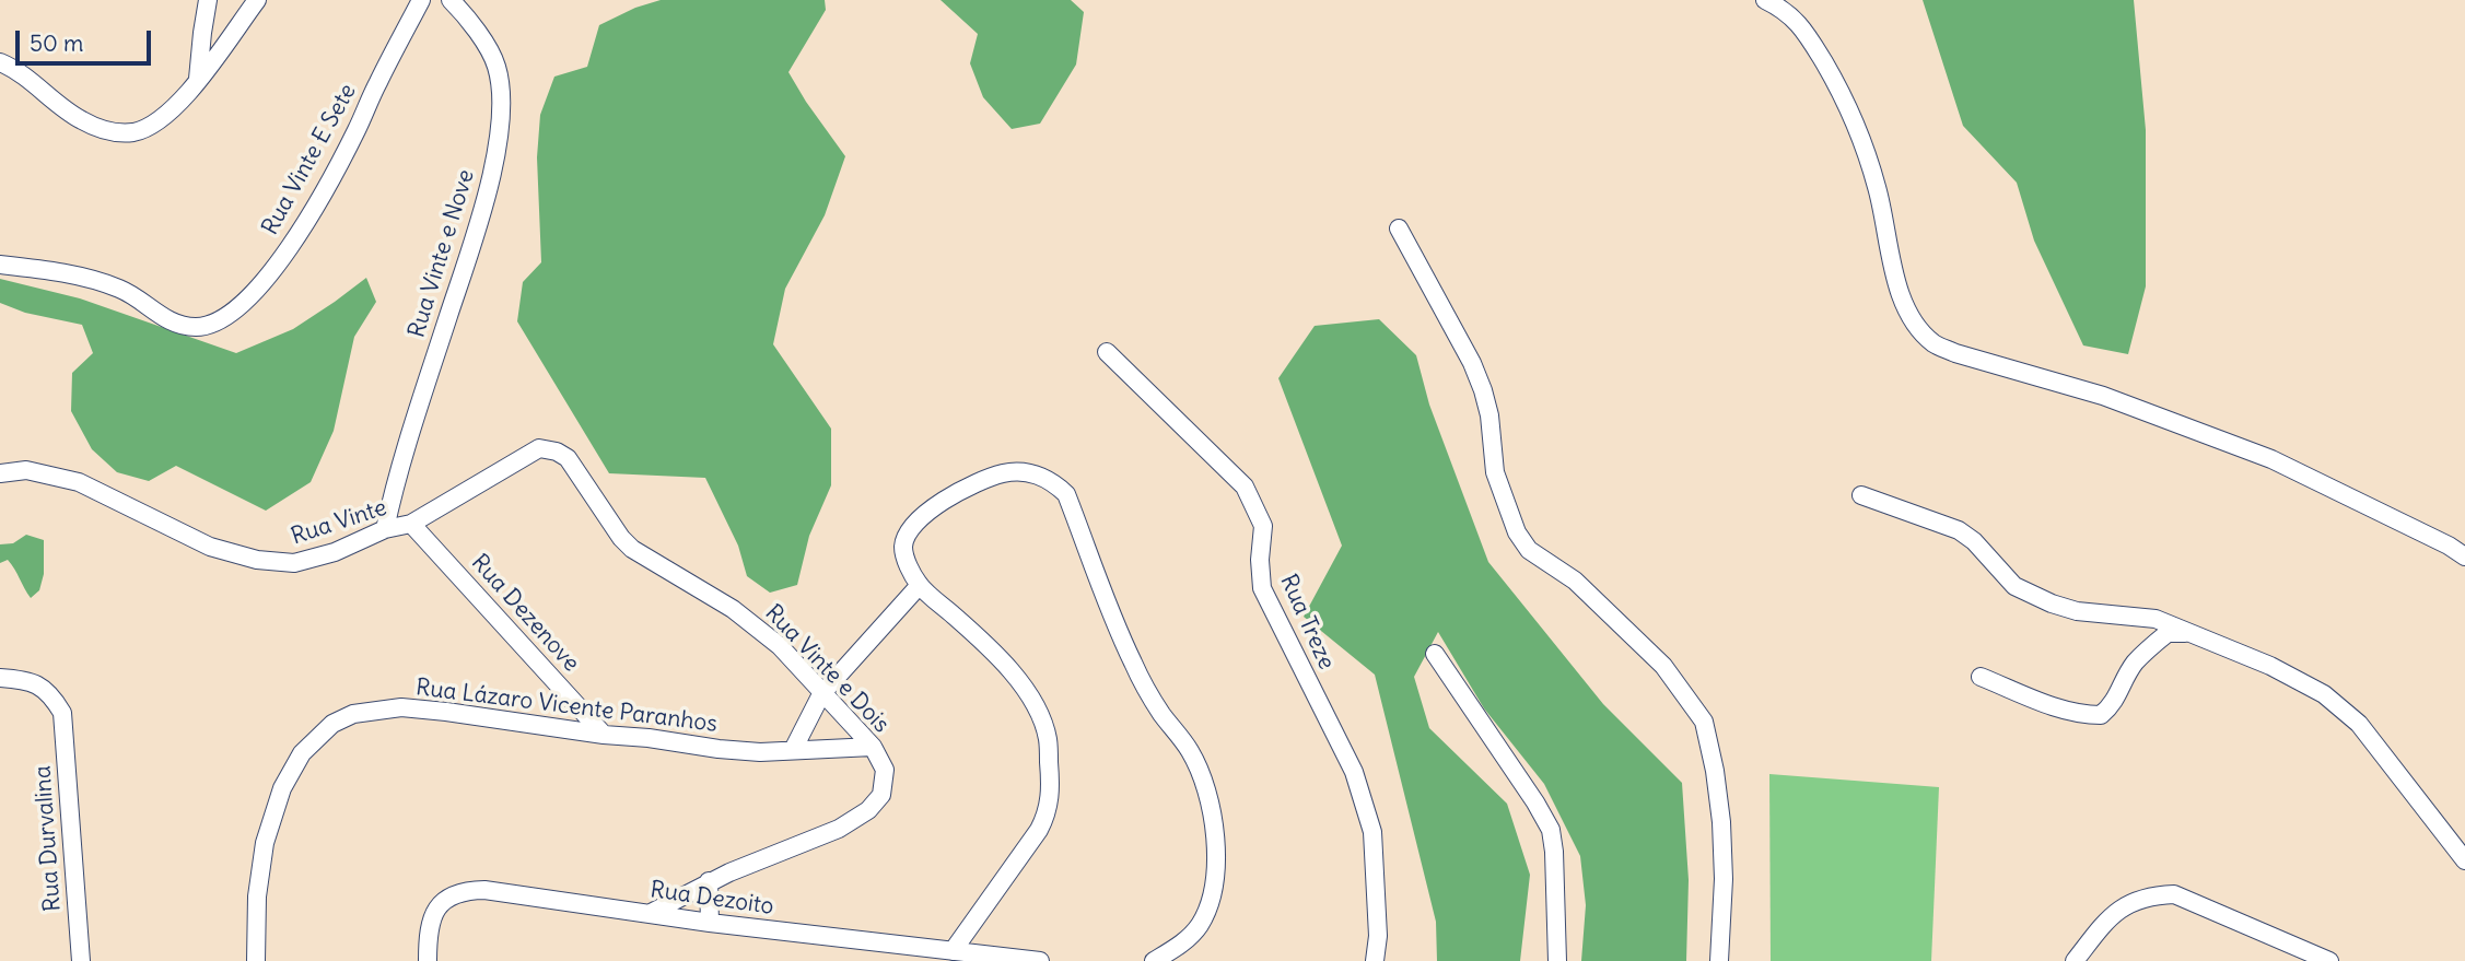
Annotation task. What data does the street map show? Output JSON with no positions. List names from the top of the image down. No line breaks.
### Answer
{"streets":{"street":["Rua Vinte E Sete","Rua Vinte e Nove","Rua Vinte","Rua Dezenove","Rua Treze","Rua Vinte e Dois","Rua Lázaro Vicente Paranhos","Rua Durvalina","Rua Dezoito"]},"crossings":[["Rua Vinte e Nove","Rua Vinte"],["Rua Vinte","Rua Dezenove"],["Rua Vinte","Rua Vinte e Dois"],["Rua Dezenove","Rua Lázaro Vicente Paranhos"],["Rua Vinte e Dois","Rua Lázaro Vicente Paranhos"],["Rua Vinte e Dois","Rua Dezoito"]],"scale_bar":"50 m"}
